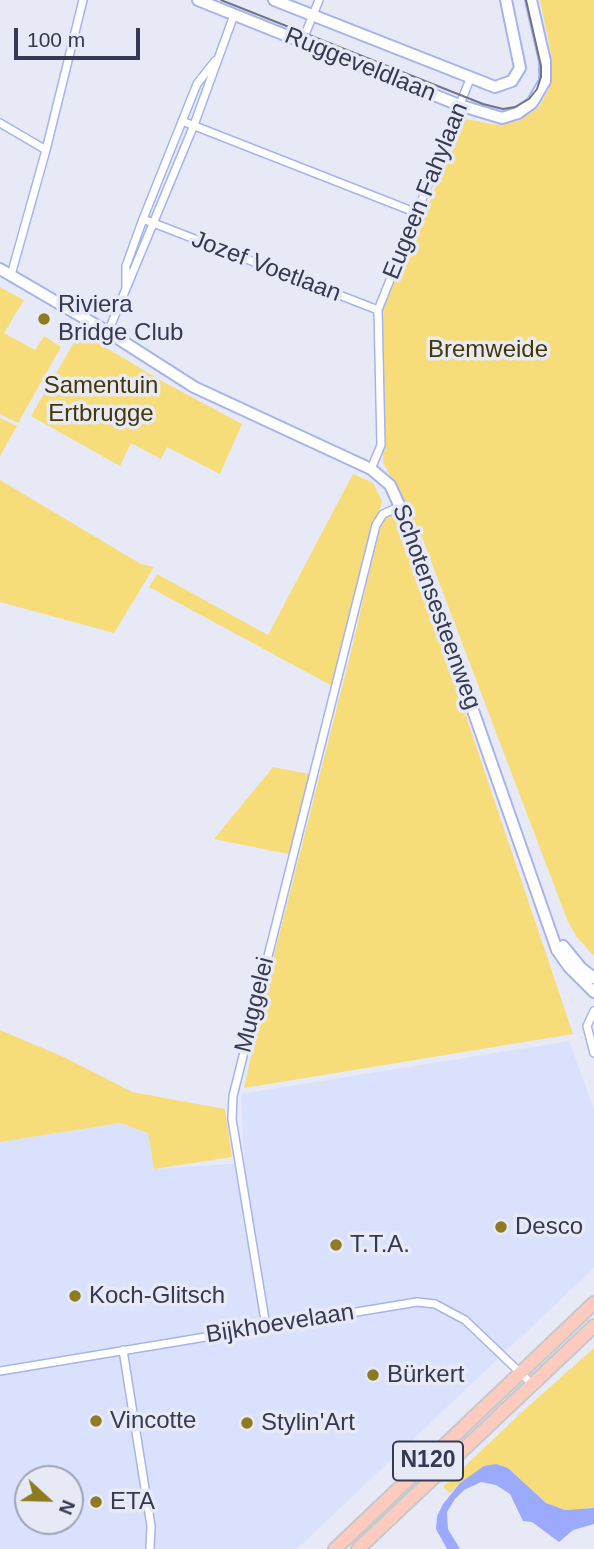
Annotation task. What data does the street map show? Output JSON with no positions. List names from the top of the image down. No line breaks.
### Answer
{"streets":{"main road":["N120"],"street":["Ruggeveldlaan","Eugeen Fahylaan","Jozef Voetlaan","Schotensesteenweg","Muggelei","Bijkhoevelaan"]},"crossings":[["Ruggeveldlaan","Eugeen Fahylaan"],["Eugeen Fahylaan","Jozef Voetlaan"],["Eugeen Fahylaan","Schotensesteenweg"],["Schotensesteenweg","Muggelei"],["Muggelei","Bijkhoevelaan"],["Bijkhoevelaan","N120"]],"parks":["Bremweide","Samentuin Ertbrugge"],"places":["Riviera Bridge Club","Desco","T.T.A.","Koch-Glitsch","Bürkert","Vincotte","Stylin'Art","ETA"],"scale_bar":"100 m","north":"right"}
